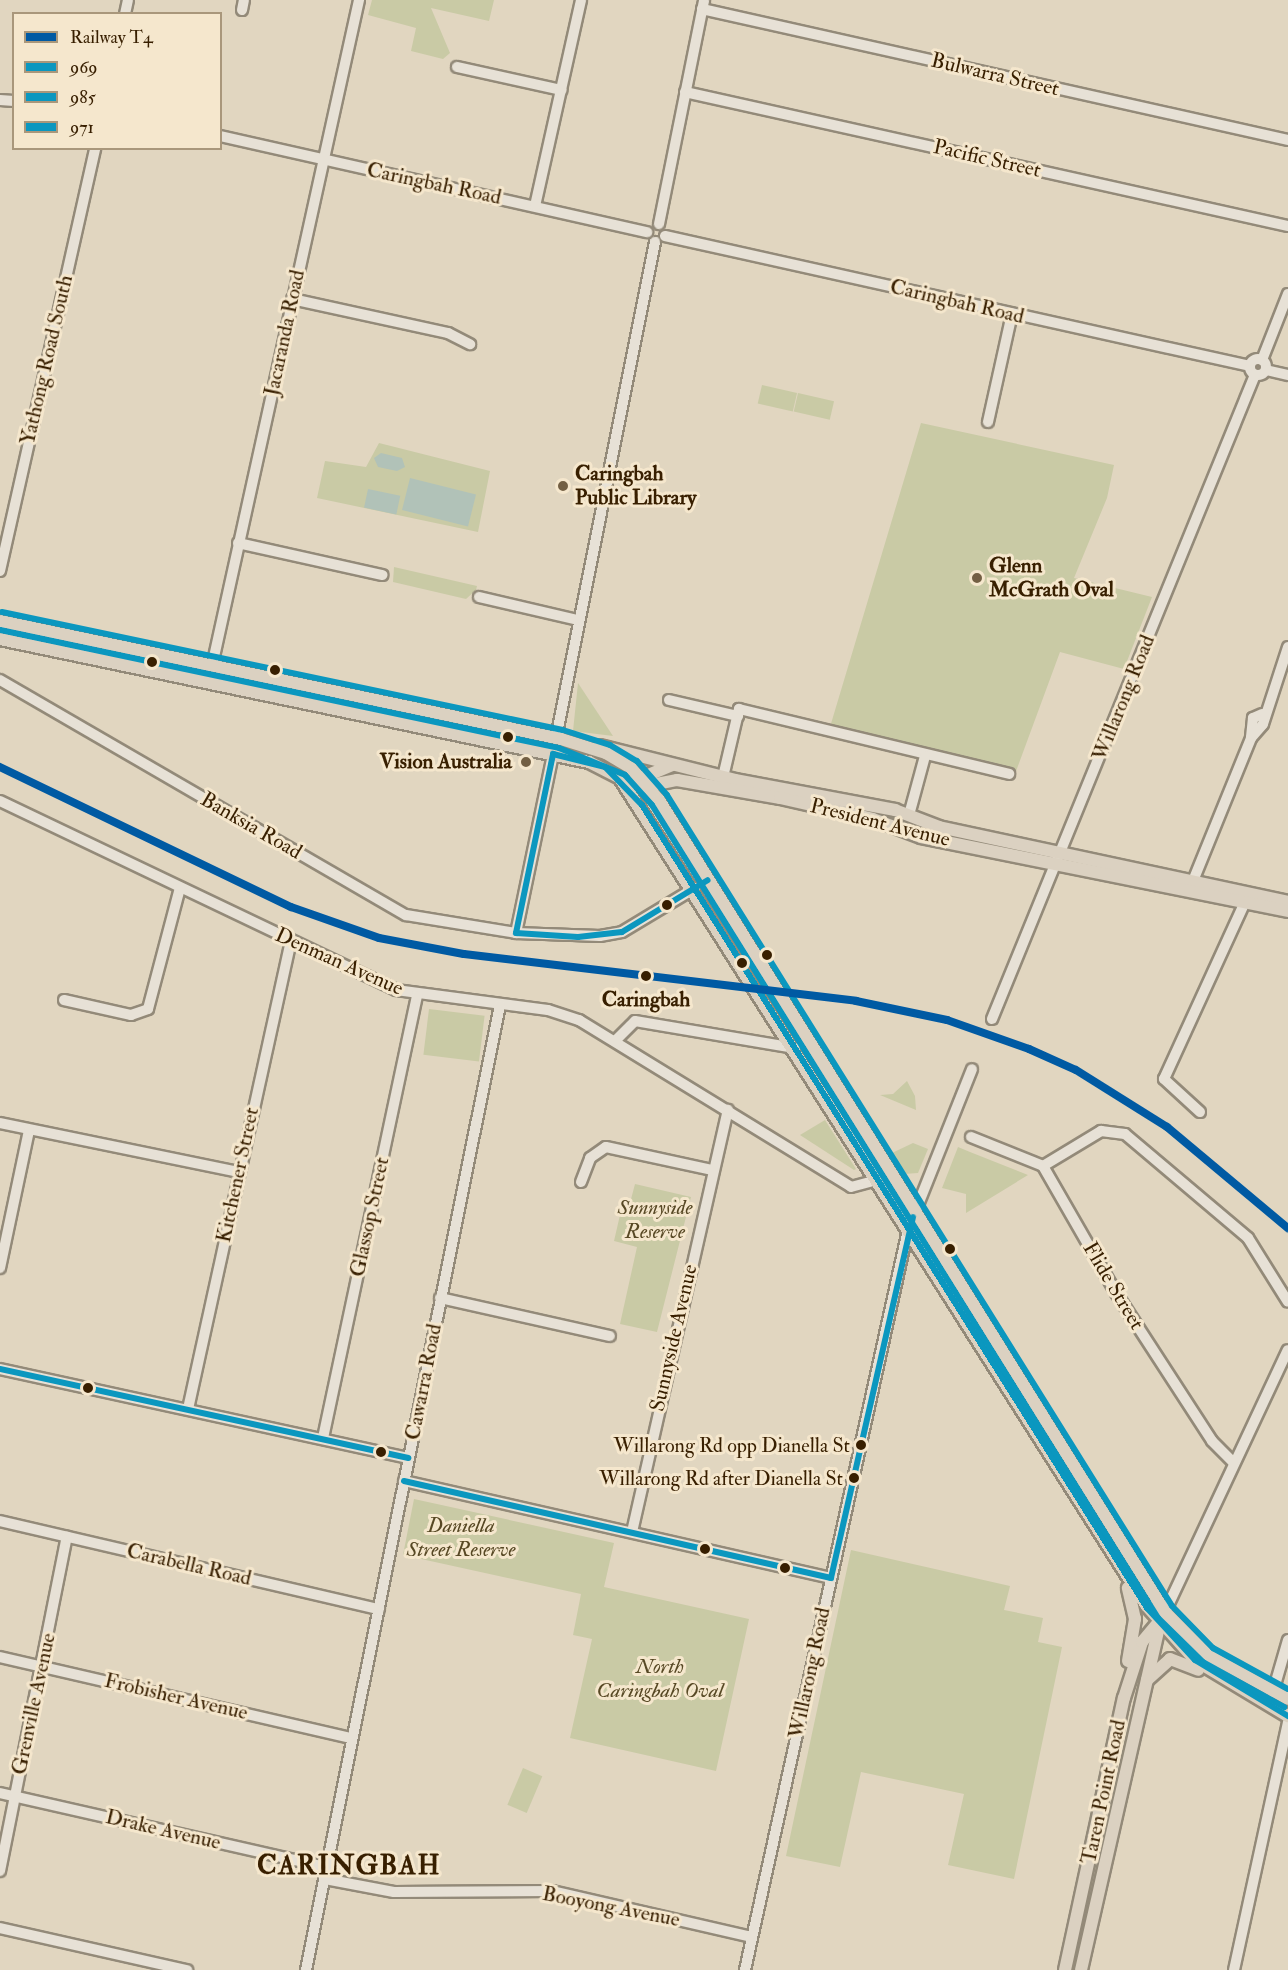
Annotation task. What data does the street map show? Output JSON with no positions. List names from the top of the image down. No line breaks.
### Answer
{"streets":{"main road":["President Avenue","Taren Point Road"],"street":["Bulwarra Street","Pacific Street","Caringbah Road","Jacaranda Road","Yathong Road South","Willarong Road","Banksia Road","Denman Avenue","Kitchener Street","Glassop Street","Flide Street","Sunnyside Avenue","Cawarra Road","Carabella Road","Frobisher Avenue","Grenville Avenue","Drake Avenue","Booyong Avenue"]},"crossings":[["Caringbah Road","Jacaranda Road"],["Caringbah Road","Willarong Road"],["Willarong Road","President Avenue"],["Willarong Road","Booyong Avenue"],["Denman Avenue","Kitchener Street"],["Denman Avenue","Glassop Street"],["Denman Avenue","Cawarra Road"],["Flide Street","Taren Point Road"],["Cawarra Road","Carabella Road"],["Cawarra Road","Frobisher Avenue"],["Cawarra Road","Drake Avenue"],["Cawarra Road","Booyong Avenue"],["Carabella Road","Grenville Avenue"],["Frobisher Avenue","Grenville Avenue"],["Grenville Avenue","Drake Avenue"]],"districts":["CARINGBAH"],"parks":["Sunnyside Reserve","Daniella Street Reserve","North Caringbah Oval"],"places":["Caringbah Public Library","Glenn McGrath Oval","Vision Australia","Caringbah","Willarong Rd opp Dianella St","Willarong Rd after Dianella St"],"lines":["transit line 971","transit line 985","transit line 969","rail line T4"],"legend":["Railway T4","969","985","971"]}
